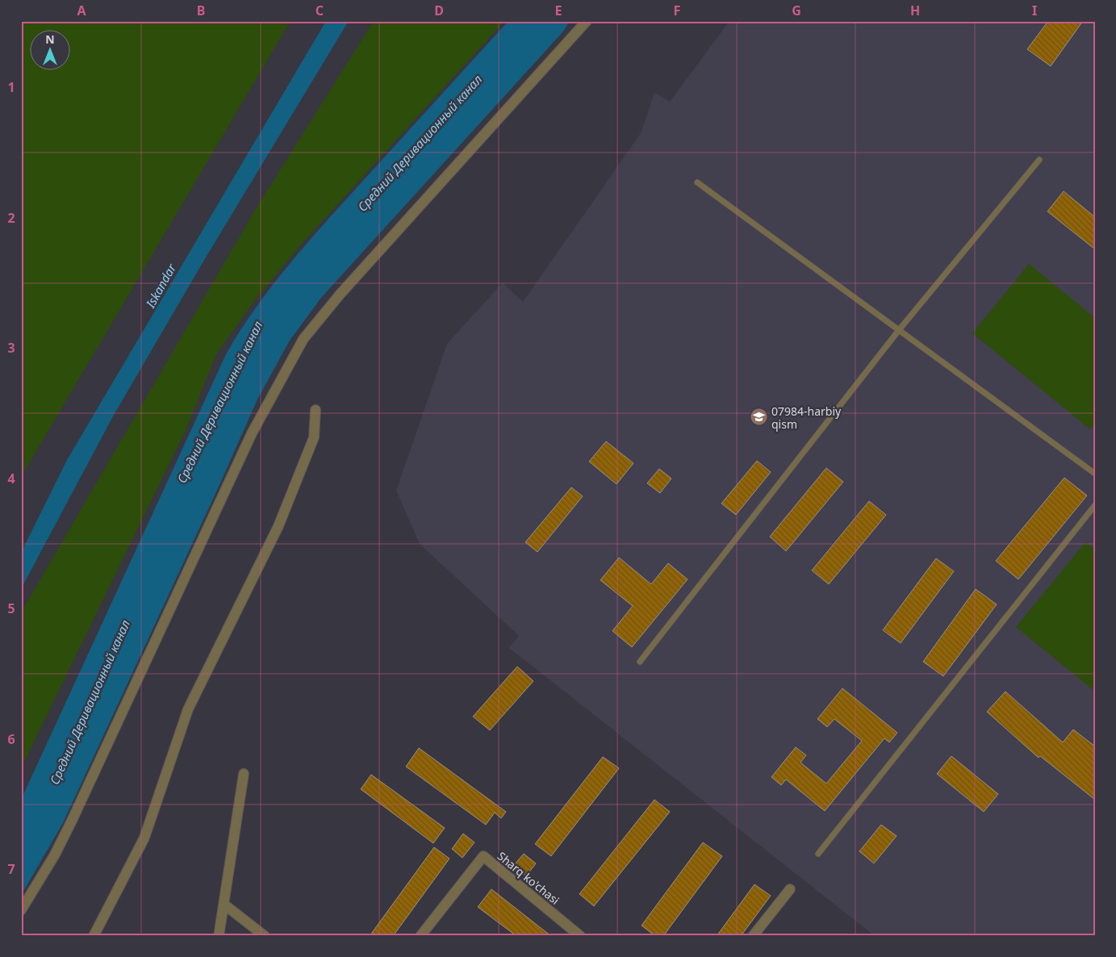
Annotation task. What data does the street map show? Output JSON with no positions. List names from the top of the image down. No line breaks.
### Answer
{"streets":{"street":["Sharq ko'chasi"]},"water":["Средний Деривационный канал","Iskandar"],"places":{"school or university":["07984-harbiy qism"]},"north":"top","grid":{"columns":["A","B","C","D","E","F","G","H","I"],"rows":["1","2","3","4","5","6","7"]}}
